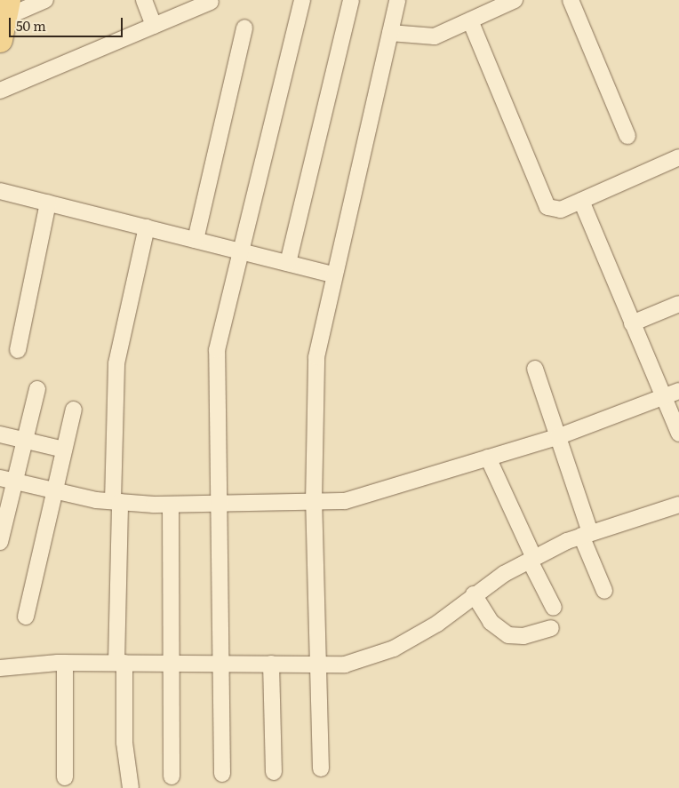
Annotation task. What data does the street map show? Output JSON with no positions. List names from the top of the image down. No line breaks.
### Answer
{"scale_bar":"50 m"}
